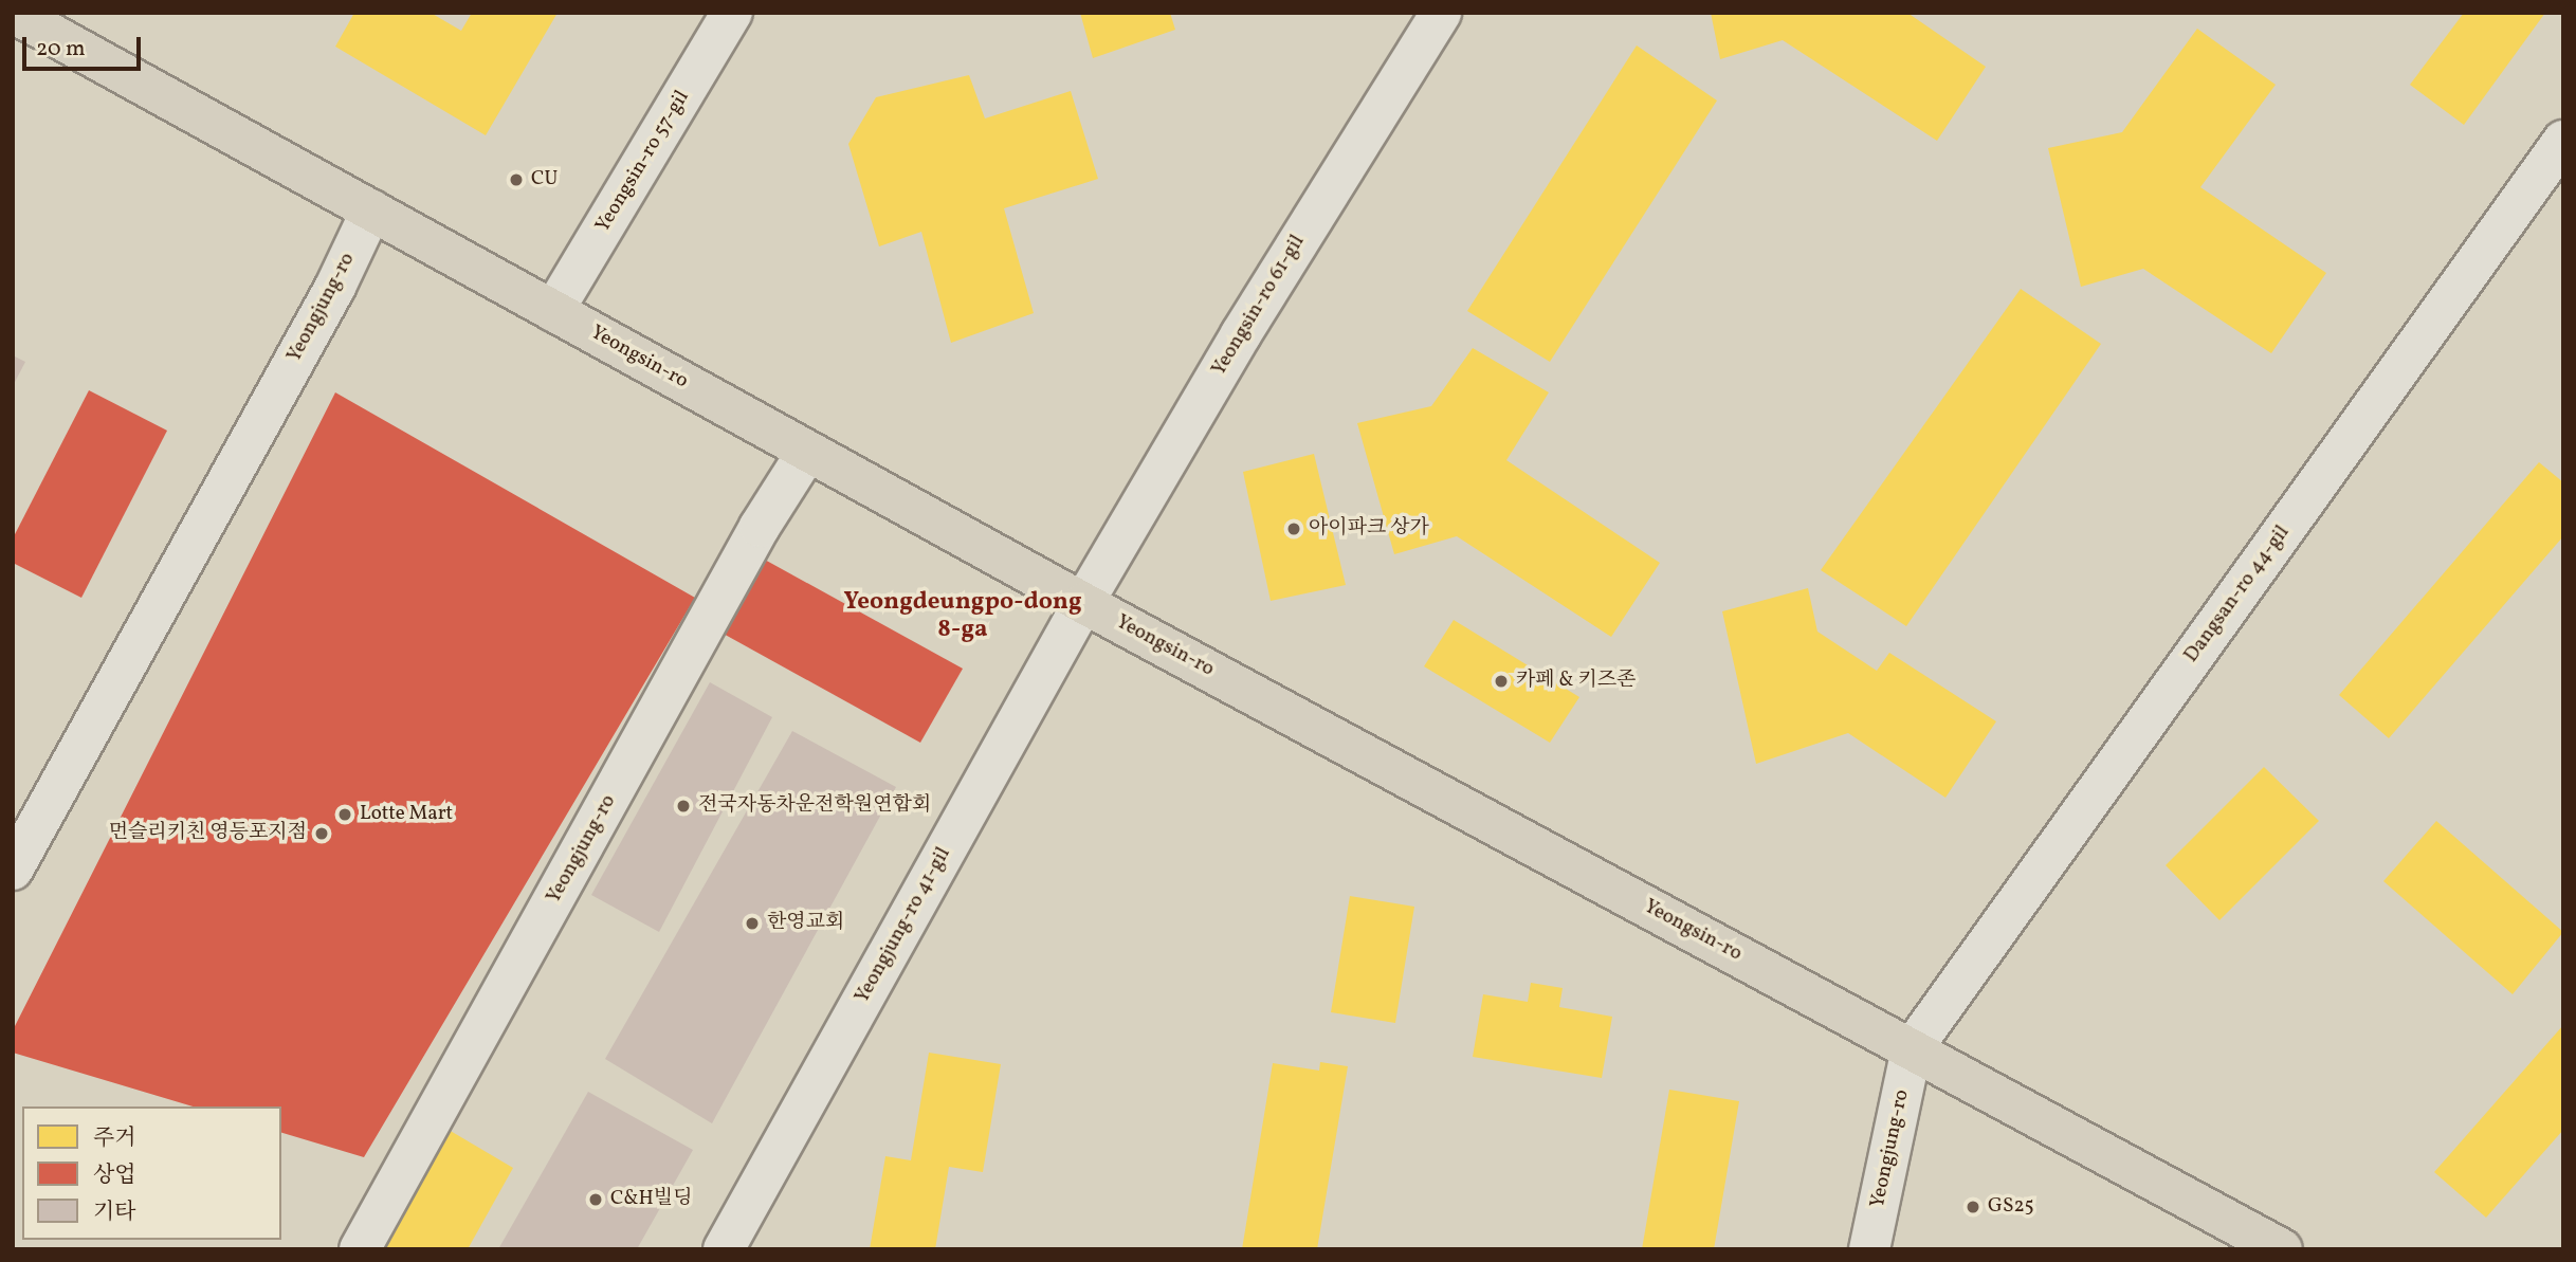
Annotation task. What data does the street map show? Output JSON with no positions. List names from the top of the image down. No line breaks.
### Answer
{"streets":{"main road":["Yeongsin-ro"],"street":["Yeongsin-ro 57-gil","Yeongsin-ro 61-gil","Yeongjung-ro","Dangsan-ro 44-gil","Yeongjung-ro 41-gil"]},"crossings":[["Yeongsin-ro 57-gil","Yeongsin-ro"],["Yeongsin-ro 61-gil","Yeongsin-ro"],["Yeongsin-ro 61-gil","Yeongjung-ro 41-gil"],["Yeongjung-ro","Yeongsin-ro"],["Yeongjung-ro","Dangsan-ro 44-gil"],["Yeongsin-ro","Dangsan-ro 44-gil"],["Yeongsin-ro","Yeongjung-ro 41-gil"]],"districts":["Yeongdeungpo-dong 8-ga"],"places":["CU","아이파크 상가","카페 & 키즈존","전국자동차운전학원연합회","Lotte Mart","먼슬리키친 영등포지점","한영교회","C&H빌딩","GS25"],"legend":["주거","상업","기타"],"scale_bar":"20 m"}
